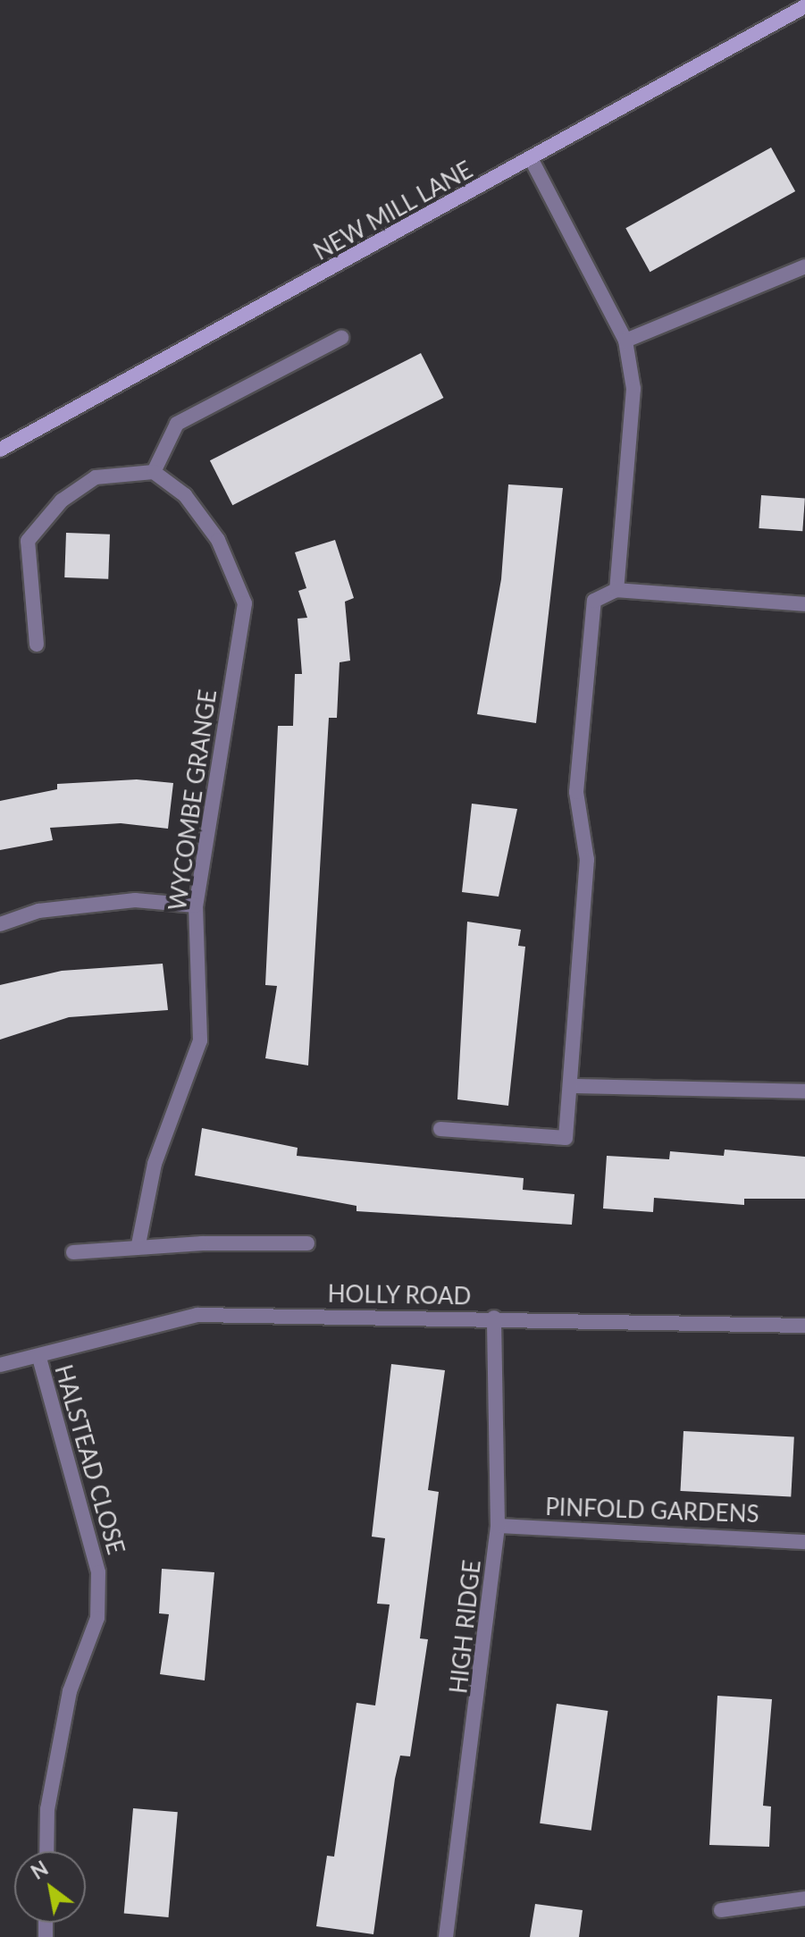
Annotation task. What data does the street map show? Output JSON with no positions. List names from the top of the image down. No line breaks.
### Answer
{"streets":{"street":["NEW MILL LANE","WYCOMBE GRANGE","HOLLY ROAD","HALSTEAD CLOSE","PINFOLD GARDENS","HIGH RIDGE"]},"crossings":[["HOLLY ROAD","HALSTEAD CLOSE"],["HOLLY ROAD","HIGH RIDGE"],["PINFOLD GARDENS","HIGH RIDGE"]],"north":"top left"}
